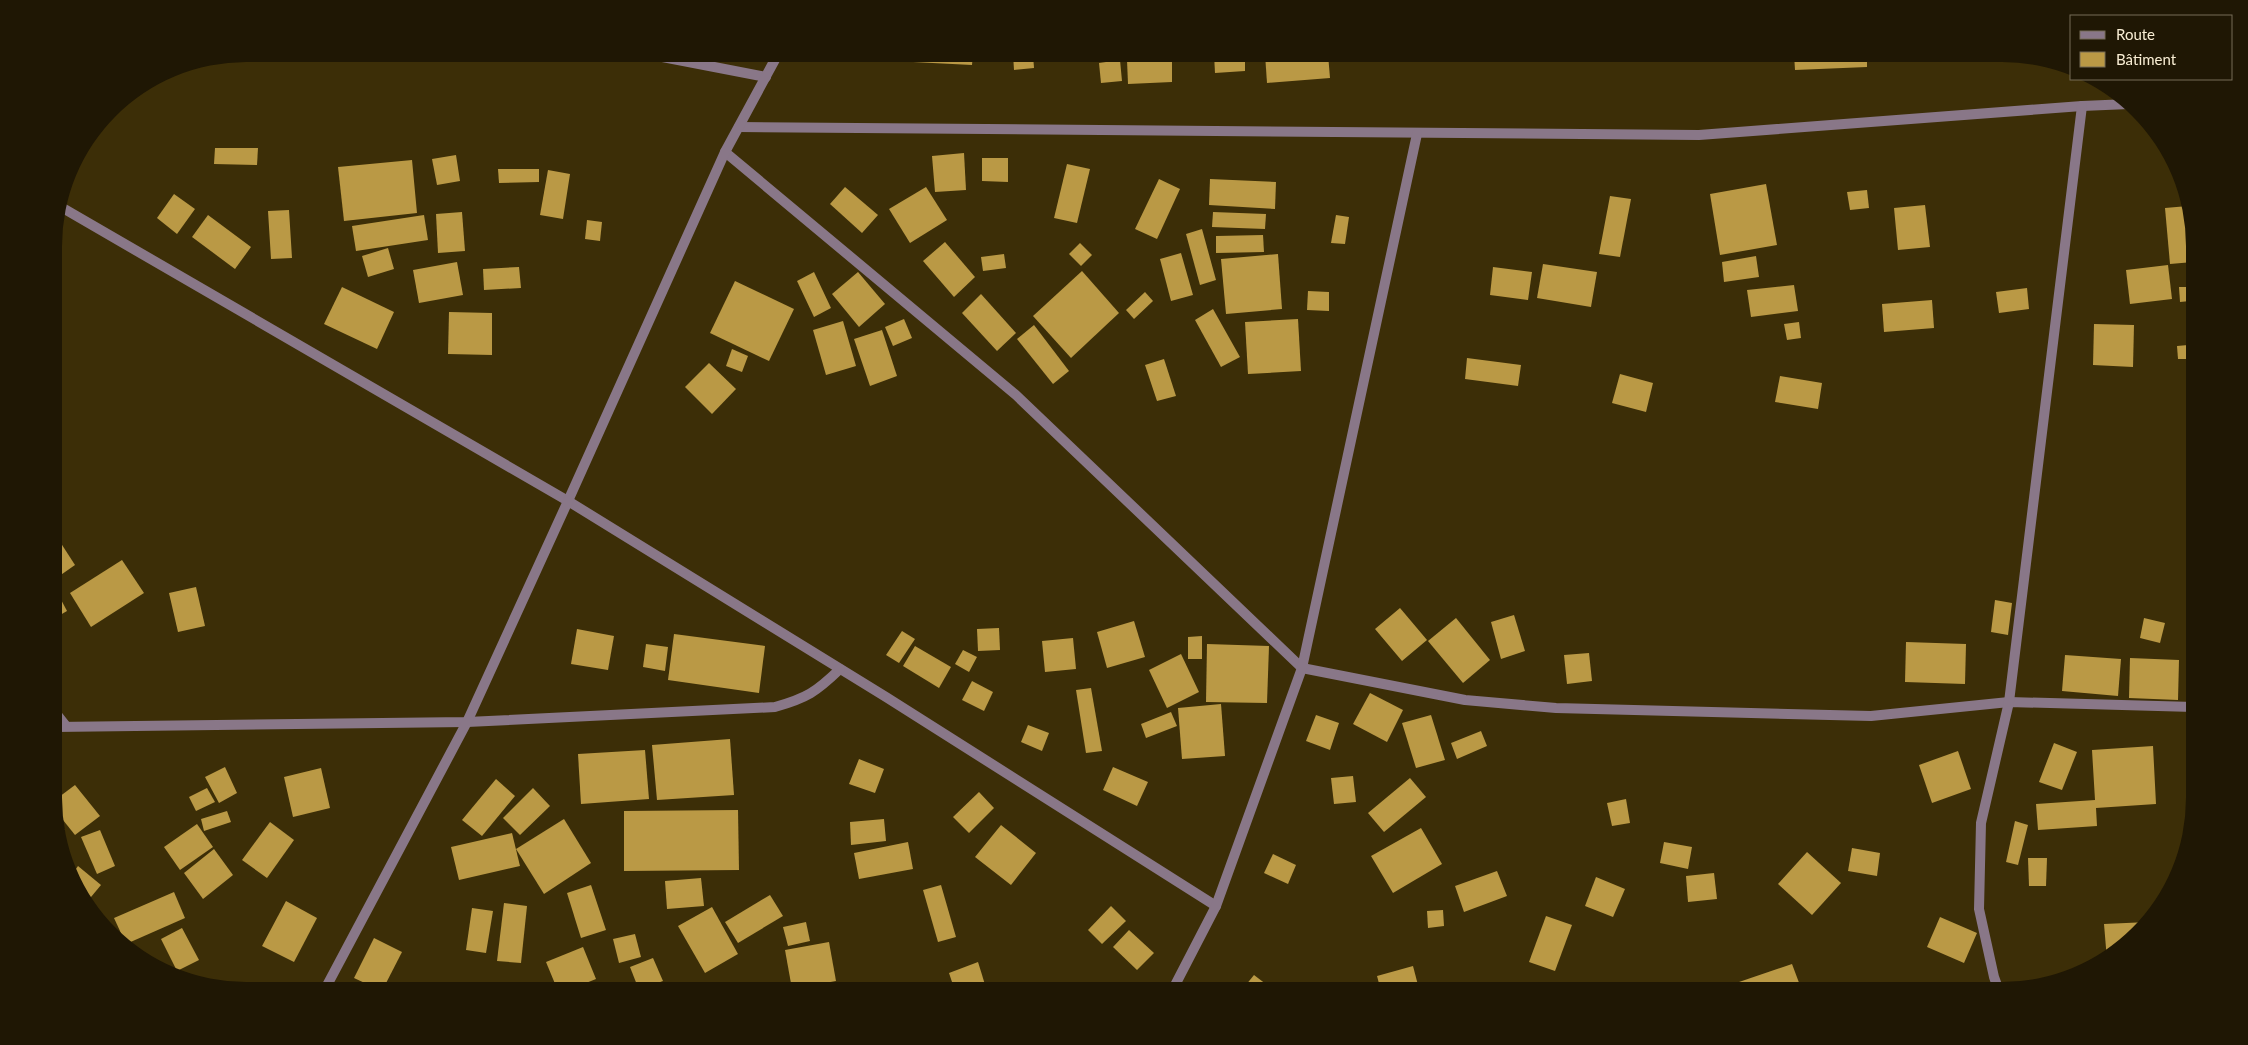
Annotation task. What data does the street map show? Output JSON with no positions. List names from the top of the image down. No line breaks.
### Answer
{"legend":["Route","Bâtiment"]}
